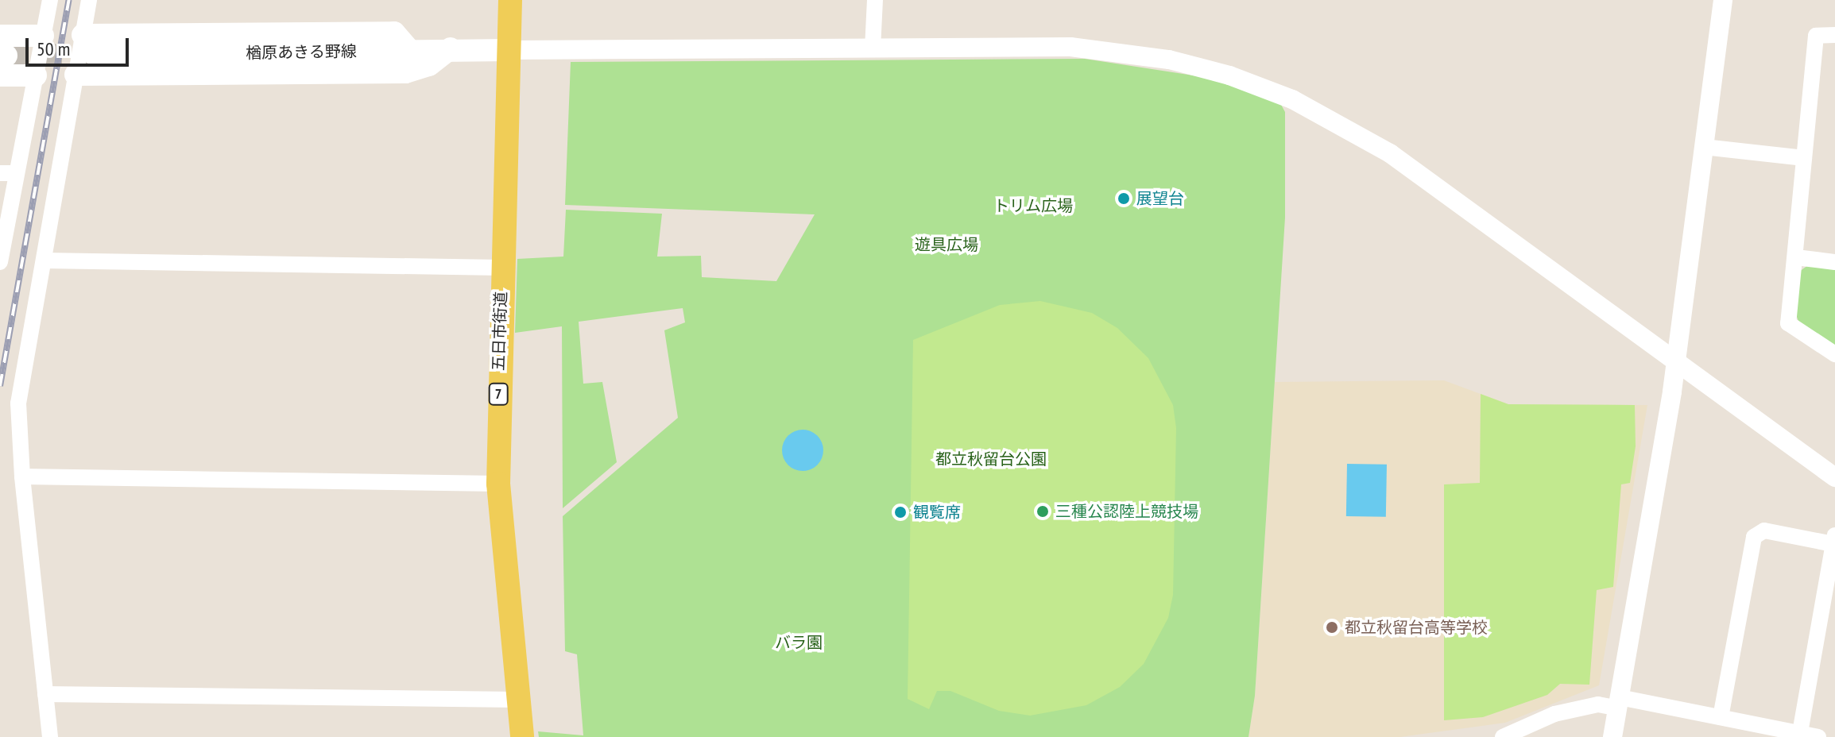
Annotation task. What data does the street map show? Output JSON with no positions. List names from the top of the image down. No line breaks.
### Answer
{"streets":{"main road":["楢原あきる野線","五日市街道","7"]},"crossings":[["楢原あきる野線","五日市街道"]],"parks":["トリム広場","遊具広場","都立秋留台公園","バラ園"],"places":["展望台","三種公認陸上競技場","観覧席","都立秋留台高等学校"],"scale_bar":"50 m"}
